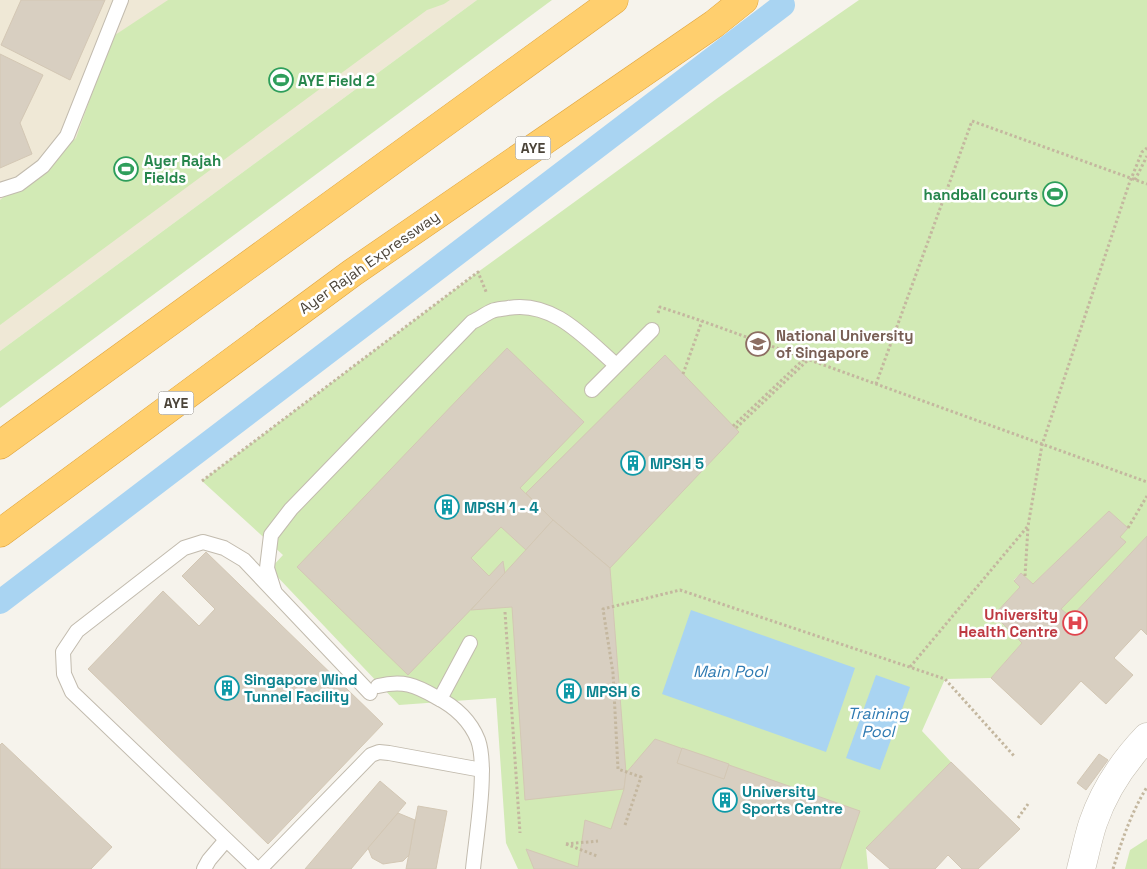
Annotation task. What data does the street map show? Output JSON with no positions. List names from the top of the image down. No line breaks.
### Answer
{"streets":{"highway":["AYE","Ayer Rajah Expressway"]},"water":["Main Pool","Training Pool"],"places":{"sports":["AYE Field 2","Ayer Rajah Fields","handball courts"],"school or university":["National University of Singapore"],"building":["MPSH 5","MPSH 1 - 4","Singapore Wind Tunnel Facility","MPSH 6","University Sports Centre"],"hospital":["University Health Centre"]}}
